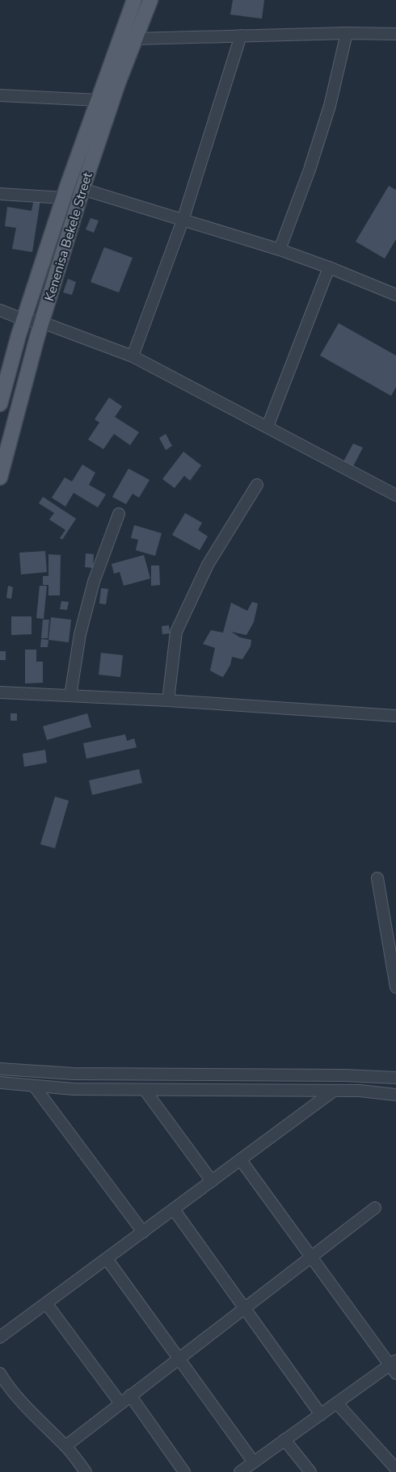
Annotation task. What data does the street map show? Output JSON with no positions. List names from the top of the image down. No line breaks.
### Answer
{"streets":{"main road":["Kenenisa Bekele Street"]}}
